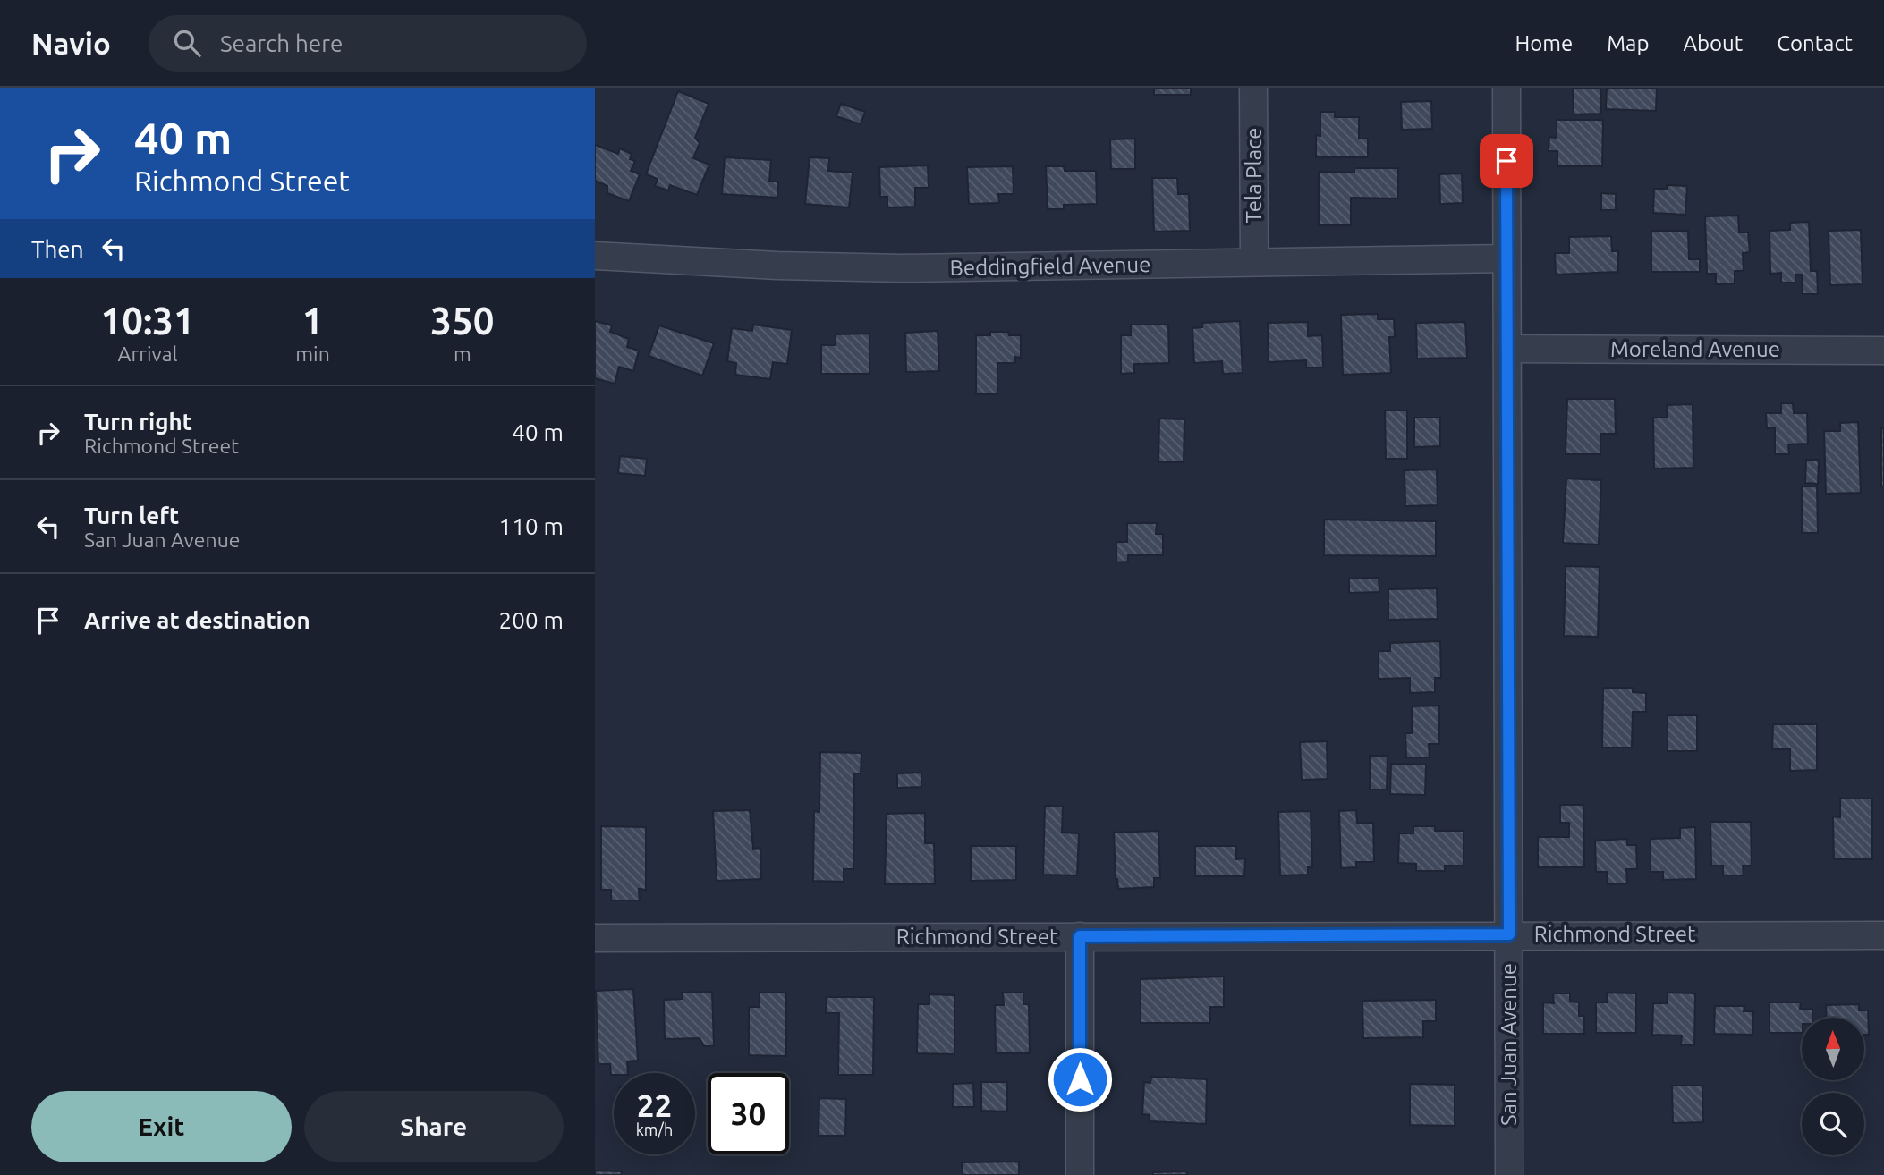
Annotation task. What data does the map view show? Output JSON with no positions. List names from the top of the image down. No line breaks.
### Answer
{"streets":{"street":["Tela Place","Beddingfield Avenue","Moreland Avenue","Richmond Street","San Juan Avenue"]},"crossings":[["Tela Place","Beddingfield Avenue"],["Beddingfield Avenue","San Juan Avenue"],["Moreland Avenue","San Juan Avenue"],["Richmond Street","San Juan Avenue"]],"north":"top","page":{"header":"Navio","search":"Search here","nav":["Home","Map","About","Contact"],"turn":["40 m","Richmond Street"],"then":"Then","eta":["10:31","Arrival","1","min","350","m"],"list":[{"name":"Turn right","note":"Richmond Street","value":"40 m"},{"name":"Turn left","note":"San Juan Avenue","value":"110 m"},{"name":"Arrive at destination","value":"200 m"}],"speed":"22 km/h","limit":"30","buttons":["Exit","Share"]}}
